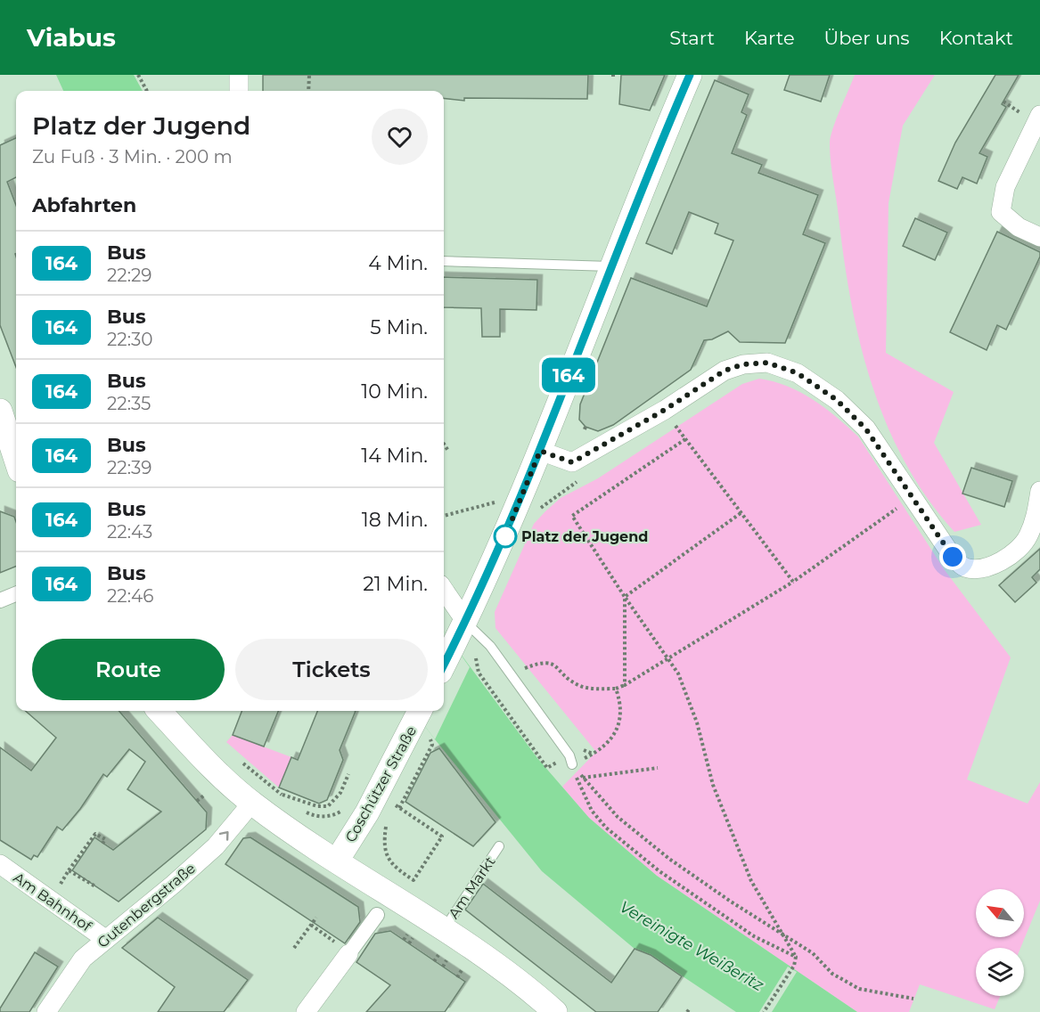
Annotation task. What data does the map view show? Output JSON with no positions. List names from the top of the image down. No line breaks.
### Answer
{"streets":{"street":["Coschützer Straße","Am Bahnhof","Gutenbergstraße"],"lane":["Am Markt"]},"crossings":[["Am Bahnhof","Gutenbergstraße"]],"one_way":["Gutenbergstraße"],"water":["Vereinigte Weißeritz"],"places":["Platz der Jugend"],"lines":["bus line 164"],"north":"top left","page":{"header":"Viabus","nav":["Start","Karte","Über uns","Kontakt"],"on_map":"164","heading":[["Platz der Jugend","Zu Fuß · 3 Min. · 200 m"],"Abfahrten"],"list":[{"mark":"164","name":"Bus","note":"22:29","value":"4 Min."},{"mark":"164","name":"Bus","note":"22:30","value":"5 Min."},{"mark":"164","name":"Bus","note":"22:35","value":"10 Min."},{"mark":"164","name":"Bus","note":"22:39","value":"14 Min."},{"mark":"164","name":"Bus","note":"22:43","value":"18 Min."},{"mark":"164","name":"Bus","note":"22:46","value":"21 Min."}],"buttons":["Route","Tickets"]}}
